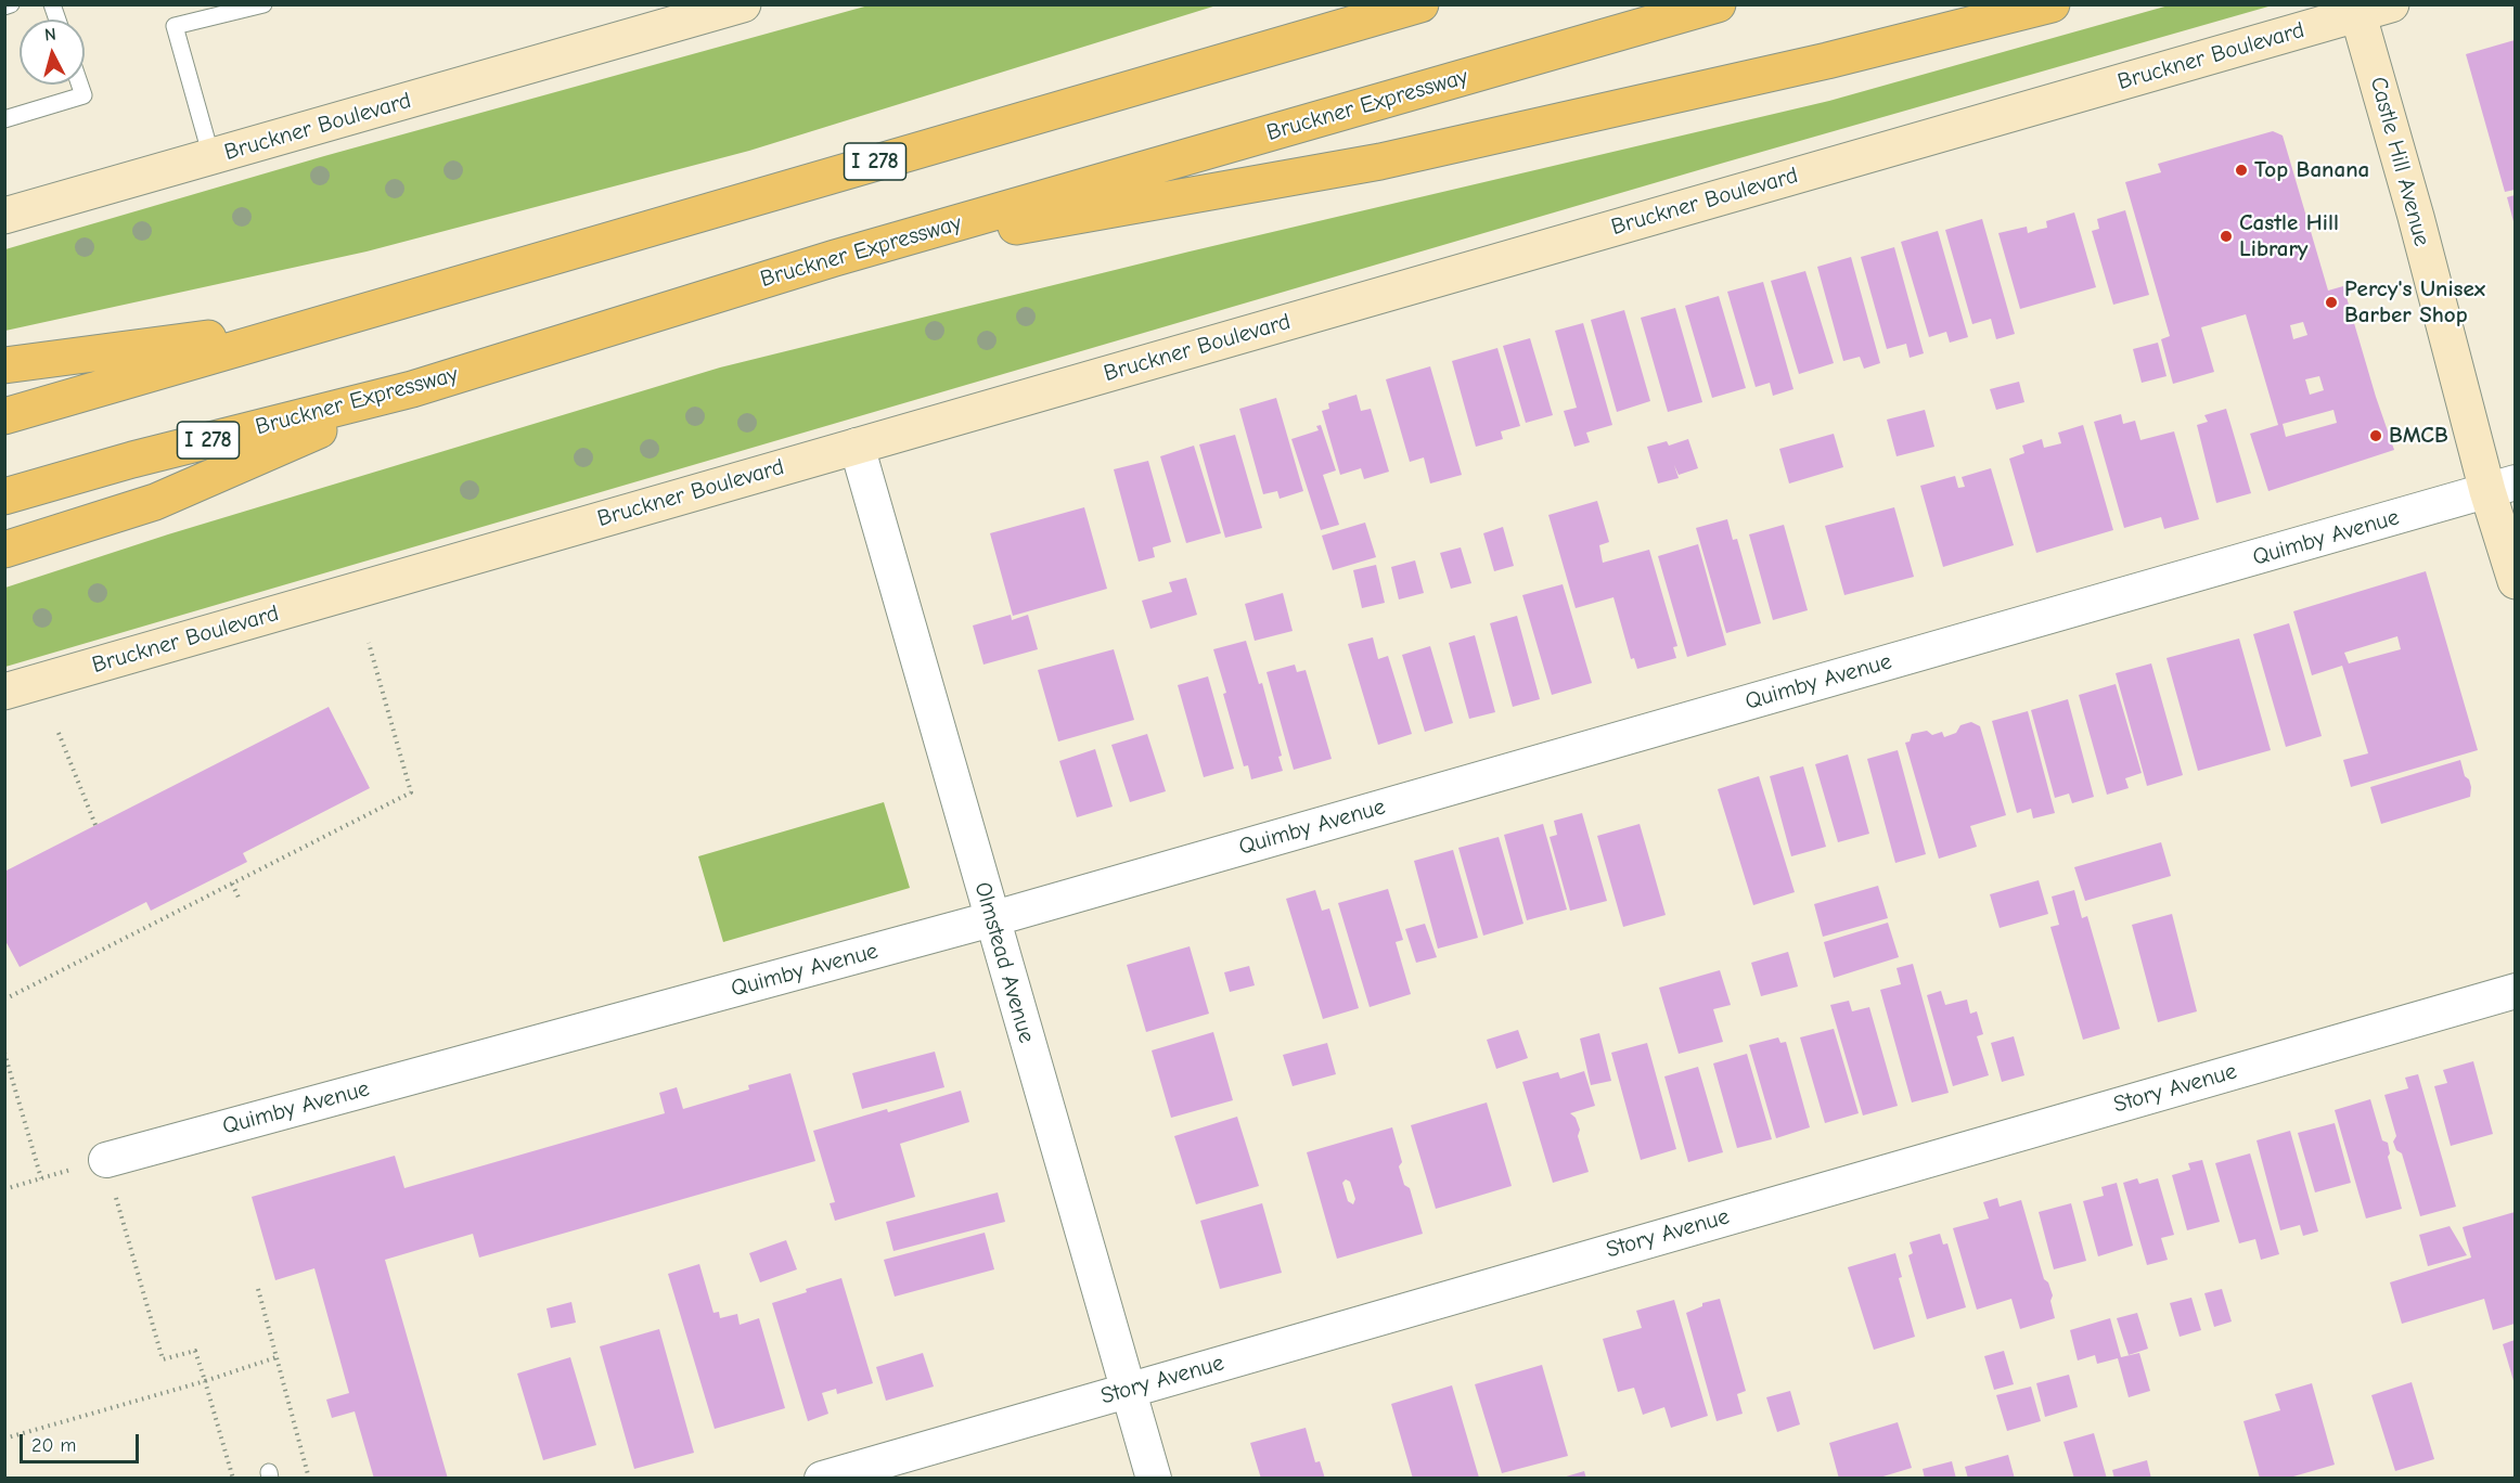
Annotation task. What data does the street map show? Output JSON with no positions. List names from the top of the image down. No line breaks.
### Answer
{"streets":{"highway":["Bruckner Expressway","I 278"],"main road":["Bruckner Boulevard","Castle Hill Avenue"],"street":["Quimby Avenue","Olmstead Avenue","Story Avenue"]},"crossings":[["Bruckner Boulevard","Castle Hill Avenue"],["Bruckner Boulevard","Olmstead Avenue"],["Castle Hill Avenue","Quimby Avenue"],["Quimby Avenue","Olmstead Avenue"],["Olmstead Avenue","Story Avenue"]],"places":["Top Banana","Castle Hill Library","Percy's Unisex Barber Shop","BMCB"],"scale_bar":"20 m","north":"top"}
